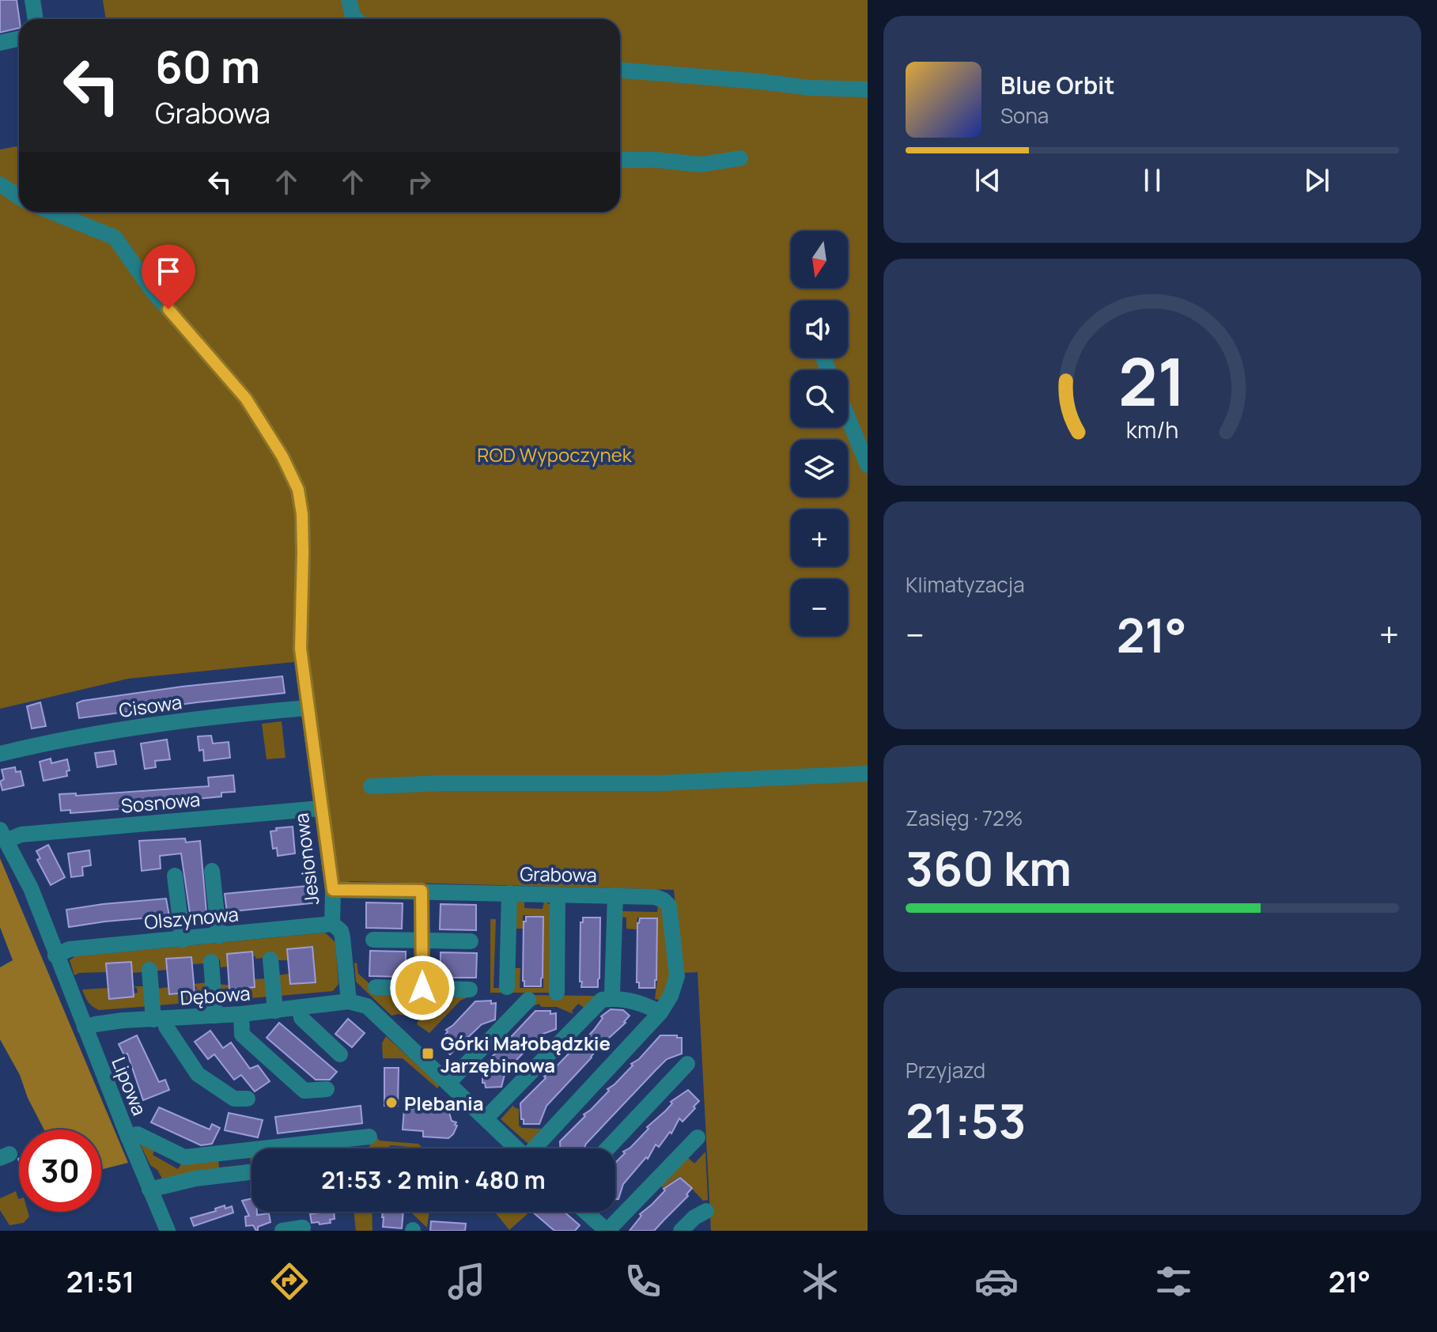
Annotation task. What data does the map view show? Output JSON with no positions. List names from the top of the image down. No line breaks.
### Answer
{"streets":{"street":["Cisowa","Sosnowa","Jesionowa","Grabowa","Olszynowa","Dębowa","Lipowa"]},"crossings":[["Cisowa","Jesionowa"],["Sosnowa","Jesionowa"],["Sosnowa","Lipowa"],["Jesionowa","Grabowa"],["Jesionowa","Olszynowa"],["Jesionowa","Dębowa"],["Olszynowa","Lipowa"],["Dębowa","Lipowa"]],"parks":["ROD Wypoczynek"],"places":{"transit":["Górki Małobądzkie Jarzębinowa"],"other":["Plebania"]},"north":"bottom","page":{"turn":["60 m","Grabowa"],"song":["Blue Orbit","Sona"],"map_buttons":["+","−"],"tile":["Klimatyzacja",["Zasięg · 72%","360 km"],["Przyjazd","21:53"]],"heat":["−","21°","+"],"limit":"30","trip":"21:53 · 2 min · 480 m","tabs":["21:51","21°"],"gauge":["21","km/h"]}}
